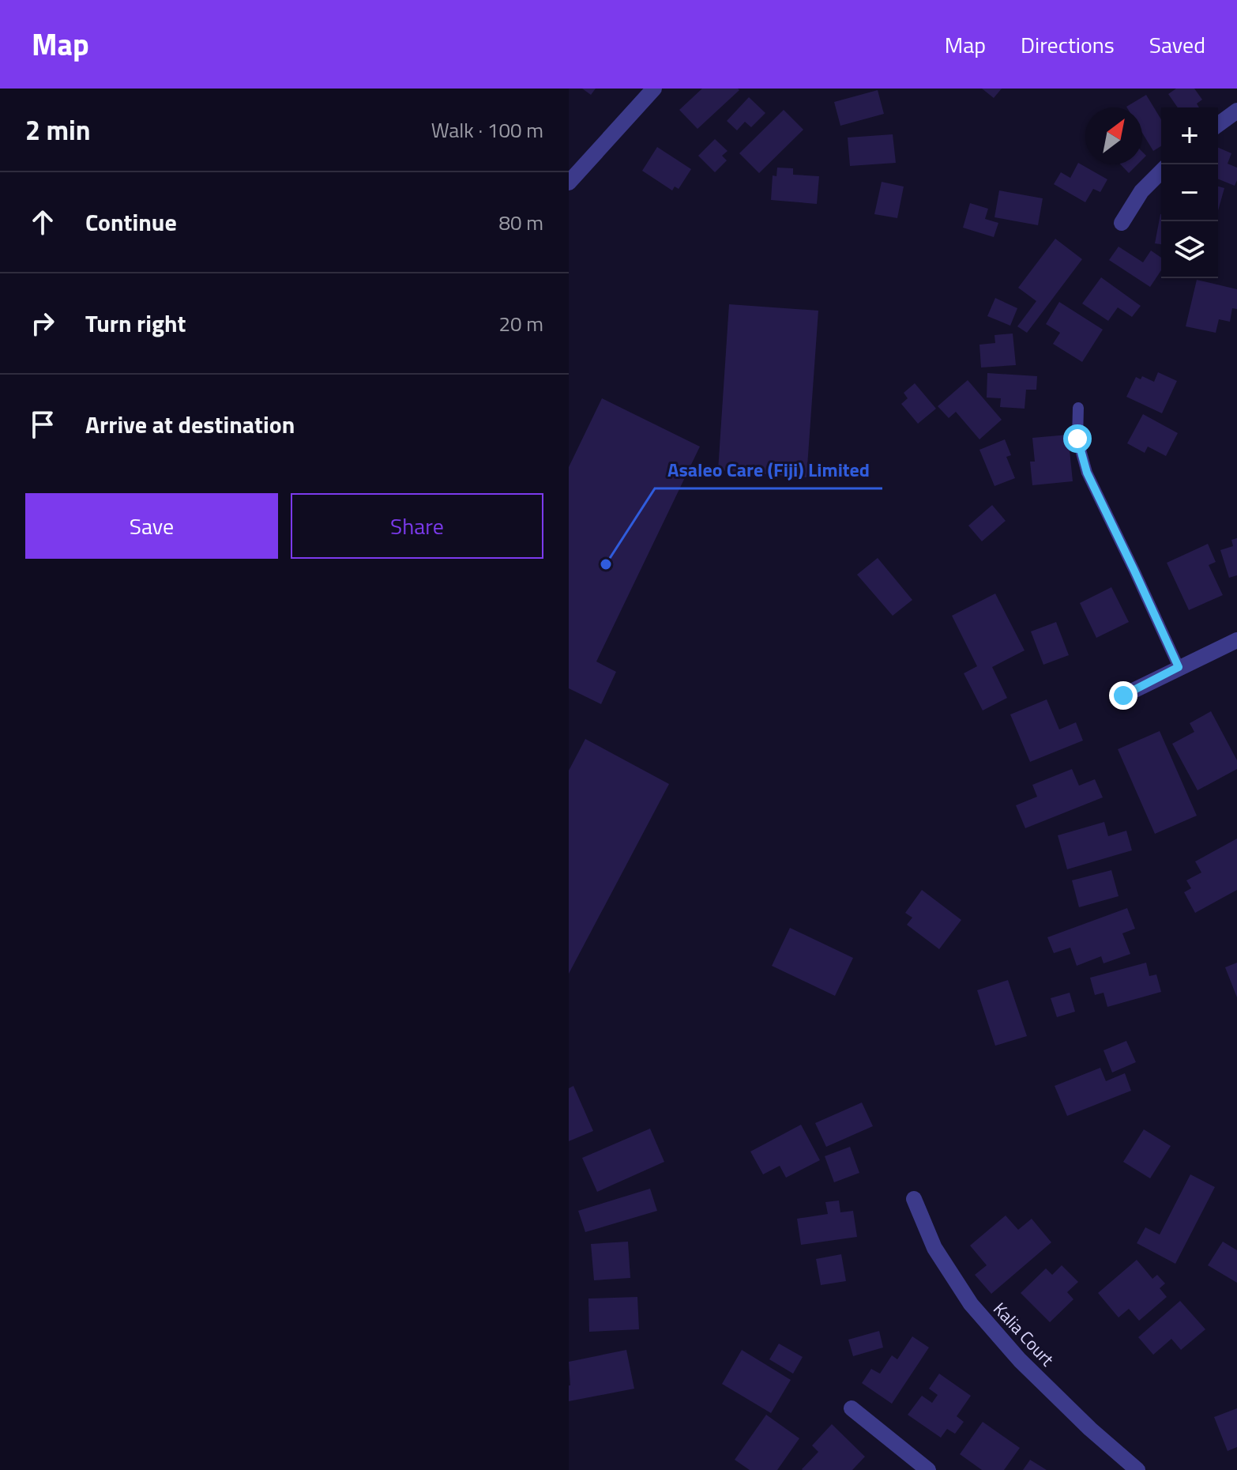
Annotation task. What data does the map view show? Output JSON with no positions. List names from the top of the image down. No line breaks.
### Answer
{"streets":{"street":["Kalia Court"]},"places":["Asaleo Care (Fiji) Limited"],"north":"top right","page":{"header":"Map","nav":["Map","Directions","Saved"],"heading":["2 min","Walk · 100 m"],"map_buttons":["+","−"],"list":[["Continue","80 m"],["Turn right","20 m"],"Arrive at destination"],"buttons":["Save","Share"]}}
